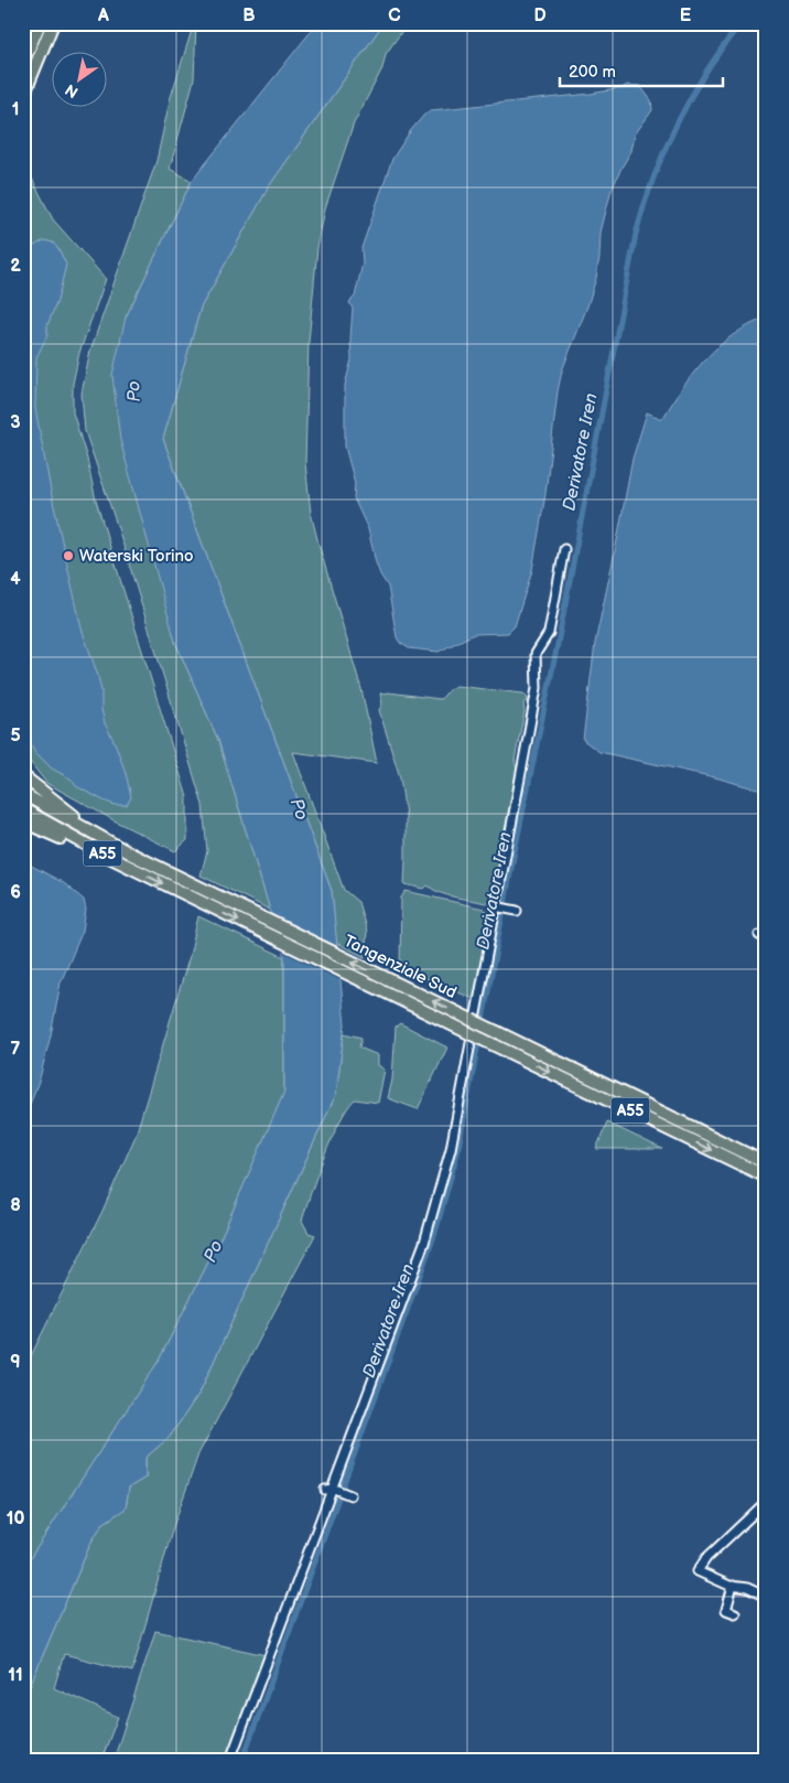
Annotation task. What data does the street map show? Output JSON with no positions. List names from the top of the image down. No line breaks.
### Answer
{"streets":{"highway":["A55","Tangenziale Sud"]},"water":["Po","Derivatore Iren"],"places":["Waterski Torino"],"scale_bar":"200 m","north":"bottom left","grid":{"columns":["A","B","C","D","E"],"rows":["1","2","3","4","5","6","7","8","9","10","11"]}}
